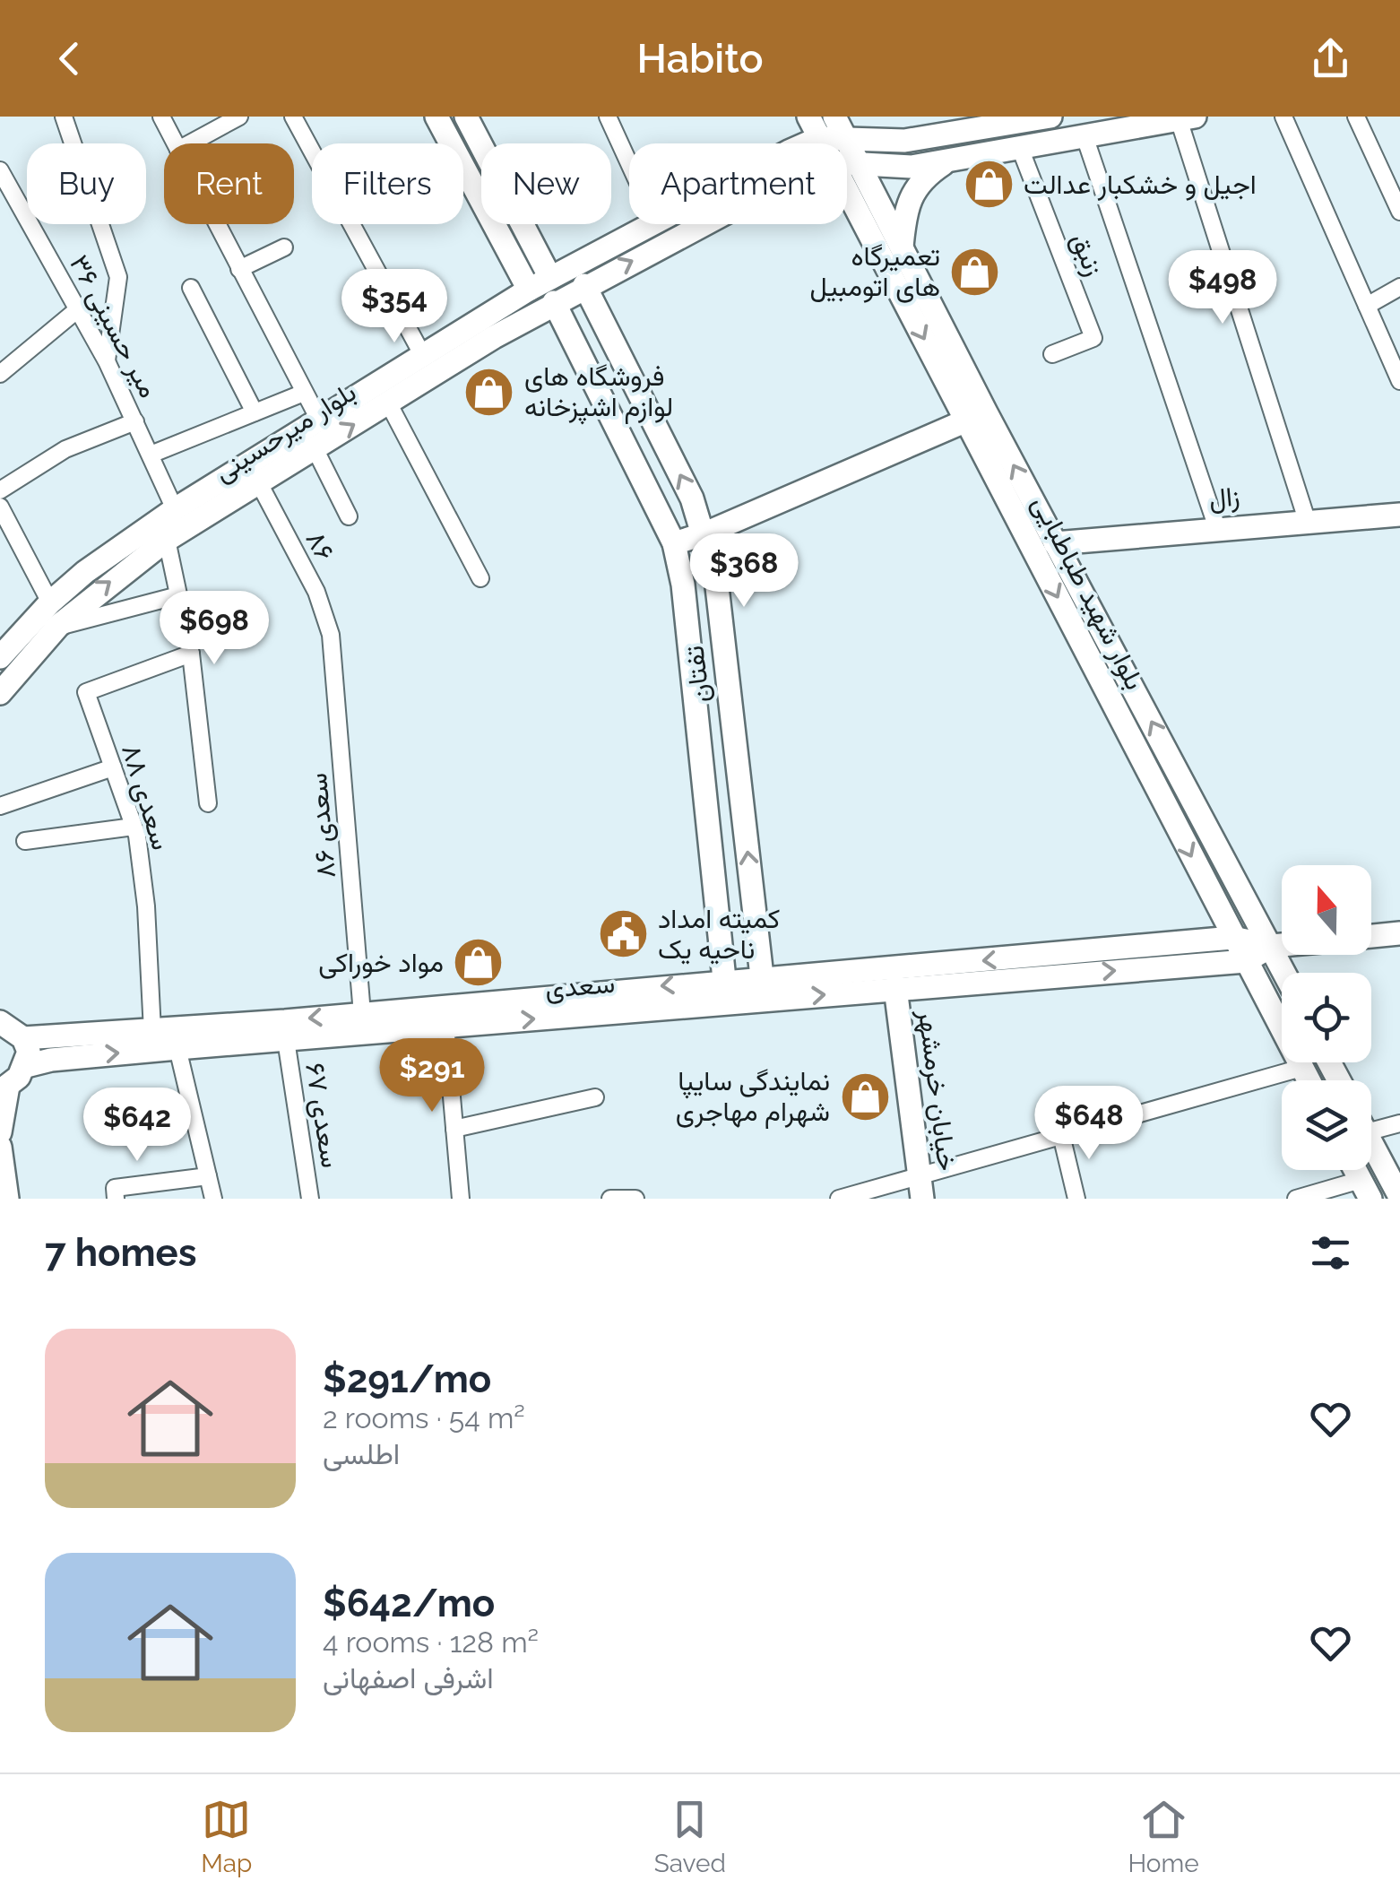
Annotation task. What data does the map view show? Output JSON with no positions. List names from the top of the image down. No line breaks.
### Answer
{"streets":{"main road":["بلوار میرحسینی","زال","بلوار شهید طباطبایی","تفتان","سعدی","خیابان خرمشهر"],"street":["زنبق","میر حسینی ۳۶","۸۶","سعدی ۸۸","سعدی ۸۶","سعدی ۶۷"]},"crossings":[["زنبق","بلوار میرحسینی"],["میر حسینی ۳۶","بلوار میرحسینی"],["بلوار میرحسینی","۸۶"],["بلوار میرحسینی","بلوار شهید طباطبایی"],["بلوار میرحسینی","تفتان"],["زال","بلوار شهید طباطبایی"],["۸۶","سعدی ۸۶"],["بلوار شهید طباطبایی","سعدی"],["تفتان","سعدی"],["سعدی ۸۸","سعدی"],["سعدی ۸۶","سعدی"],["سعدی","خیابان خرمشهر"],["سعدی","سعدی ۶۷"]],"places":{"shop":["اجیل و خشکبار عدالت","تعمیرگاه های اتومبیل","فروشگاه های لوازم اشپزخانه","مواد خوراکی","نمایندگی سایپا شهرام مهاجری"],"public building":["کمیته امداد ناحیه یک"]},"north":"top","page":{"header":"Habito","chip":["Buy","Rent","Filters","New","Apartment"],"price":["$498","$354","$368","$698","$291","$648","$642"],"heading":"7 homes","list":[{"name":"$291/mo","note":"2 rooms · 54 m² · اطلسی"},{"name":"$642/mo","note":"4 rooms · 128 m² · اشرفی اصفهانی"}],"tabs":["Map","Saved","Home"]}}
